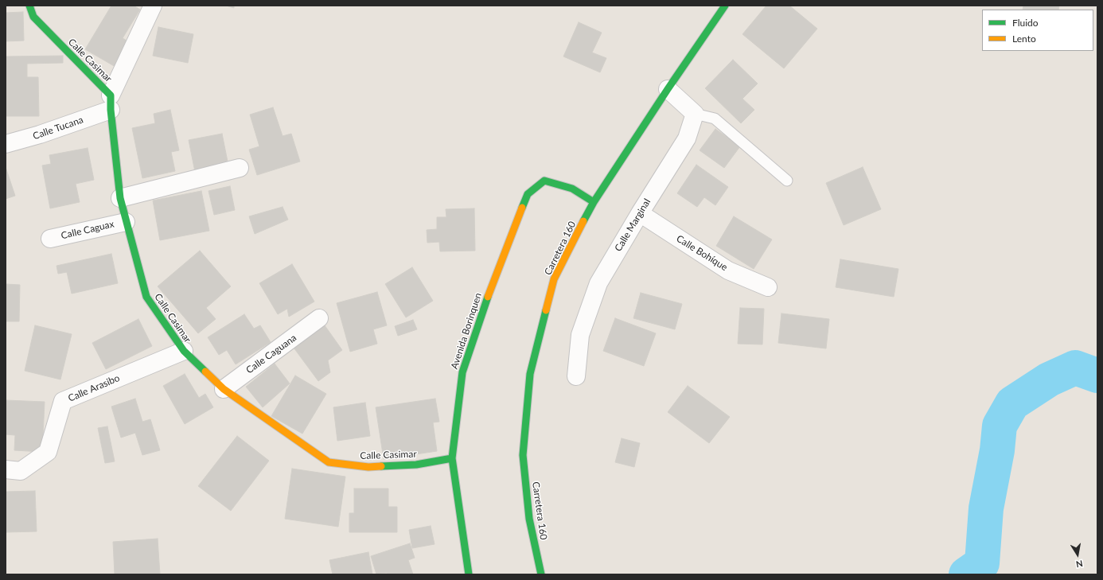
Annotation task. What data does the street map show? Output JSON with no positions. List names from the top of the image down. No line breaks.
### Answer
{"streets":{"street":["Calle Casimar","Calle Tucana","Calle Marginal","Calle Caguax","Carretera 160","Calle Bohíque","Avenida Borinquen","Calle Caguana","Calle Arasibo"]},"crossings":[["Calle Casimar","Calle Tucana"],["Calle Casimar","Calle Caguax"],["Calle Casimar","Avenida Borinquen"],["Calle Casimar","Calle Caguana"],["Calle Casimar","Calle Arasibo"],["Calle Marginal","Calle Bohíque"],["Carretera 160","Avenida Borinquen"]],"legend":["Fluido","Lento"],"north":"bottom"}
